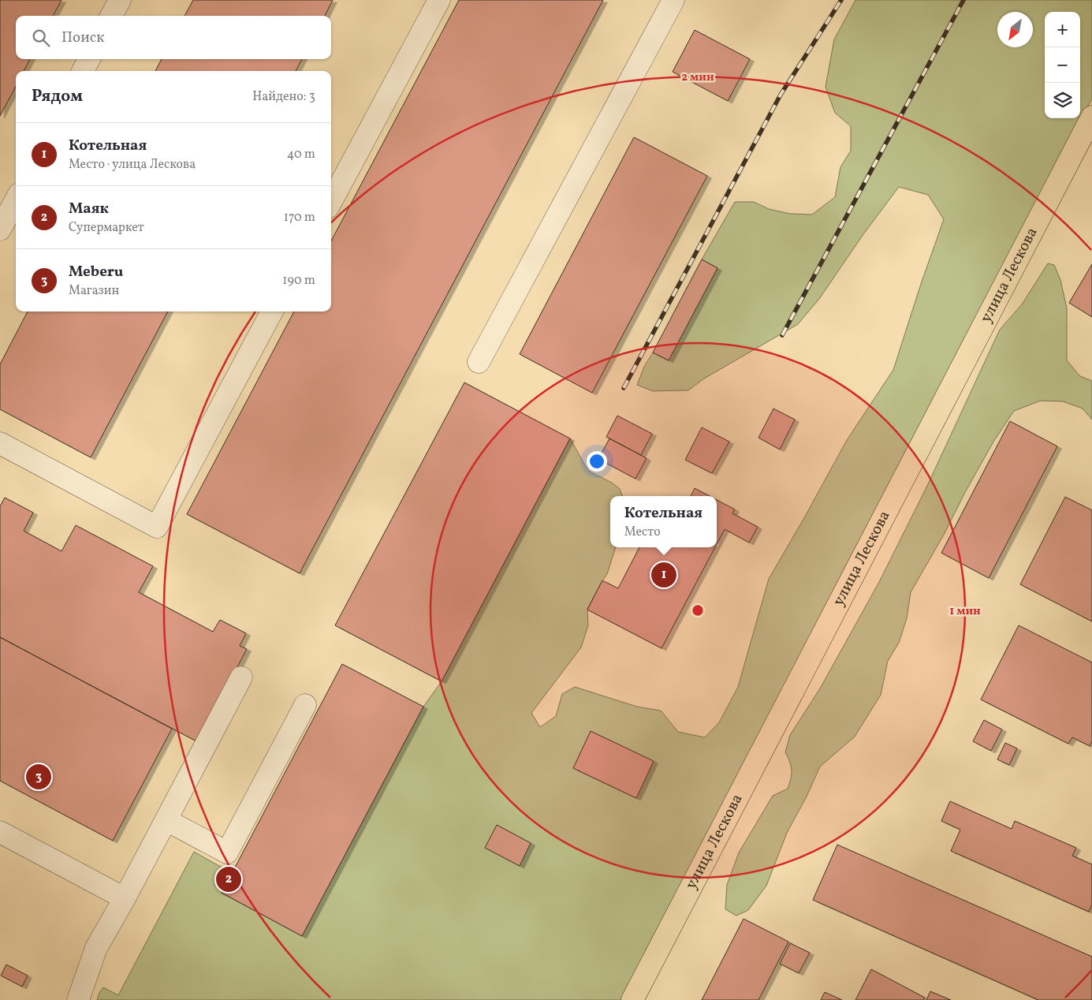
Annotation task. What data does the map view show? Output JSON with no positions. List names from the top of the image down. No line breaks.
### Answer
{"streets":{"main road":["улица Лескова"]},"north":"bottom left","page":{"map_buttons":["+","−"],"search":"Поиск","heading":["Рядом","Найдено: 3"],"list":[{"mark":"1","name":"Котельная","note":"Место · улица Лескова","value":"40 m"},{"mark":"2","name":"Маяк","note":"Супермаркет","value":"170 m"},{"mark":"3","name":"Meberu","note":"Магазин","value":"190 m"}],"popup":["Котельная","Место"],"pins":["1","3","2"]},"rings":["2 мин","1 мин"]}
